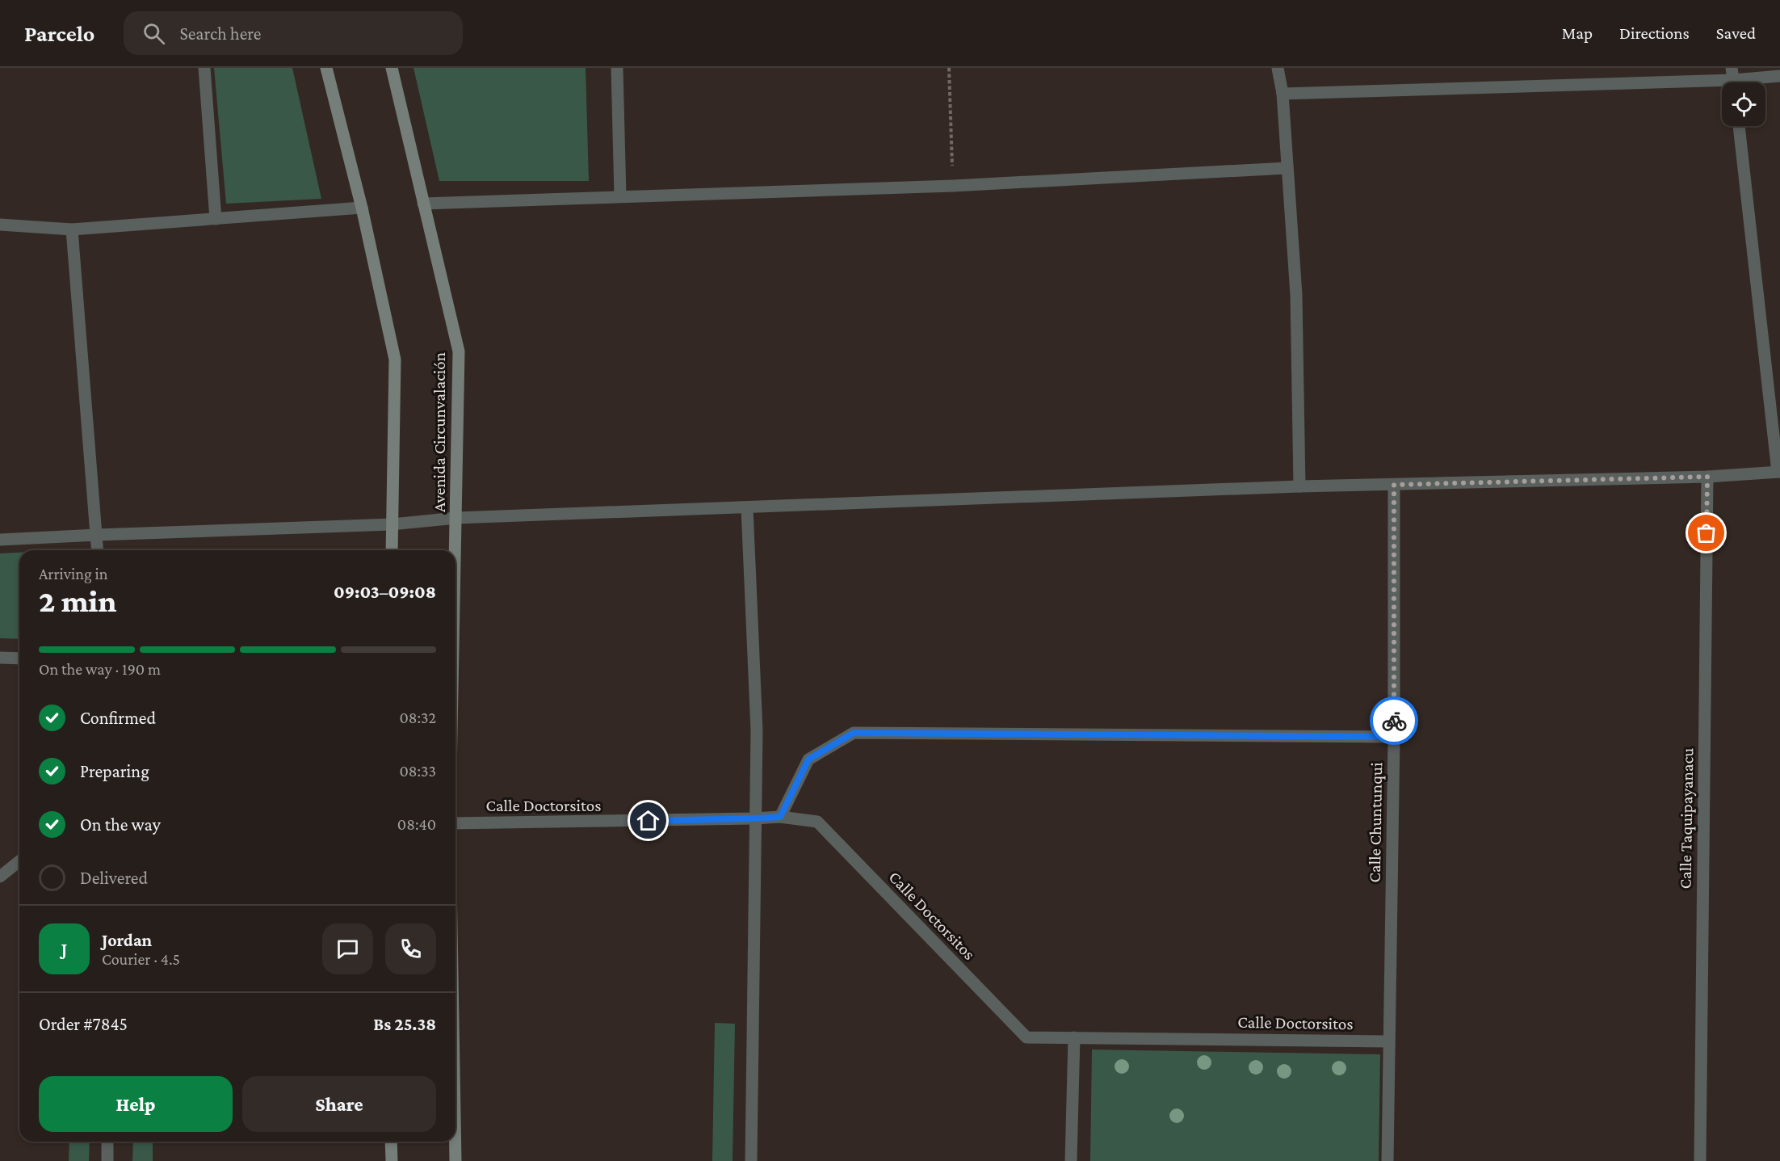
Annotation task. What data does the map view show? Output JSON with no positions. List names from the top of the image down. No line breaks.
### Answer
{"streets":{"main road":["Avenida Circunvalación"],"street":["Calle Doctorsitos","Calle Taquipayanacu","Calle Chuntunqui"]},"crossings":[["Calle Doctorsitos","Calle Chuntunqui"]],"page":{"header":"Parcelo","search":"Search here","nav":["Map","Directions","Saved"],"heading":["2 min","Arriving in","09:03–09:08"],"panel":["Jordan","Courier · 4.5","Order #7845","Bs 25.38"],"bar":"On the way · 190 m","list":[["Confirmed","08:32"],["Preparing","08:33"],["On the way","08:40"],"Delivered"],"round":"J","buttons":["Help","Share"]}}
